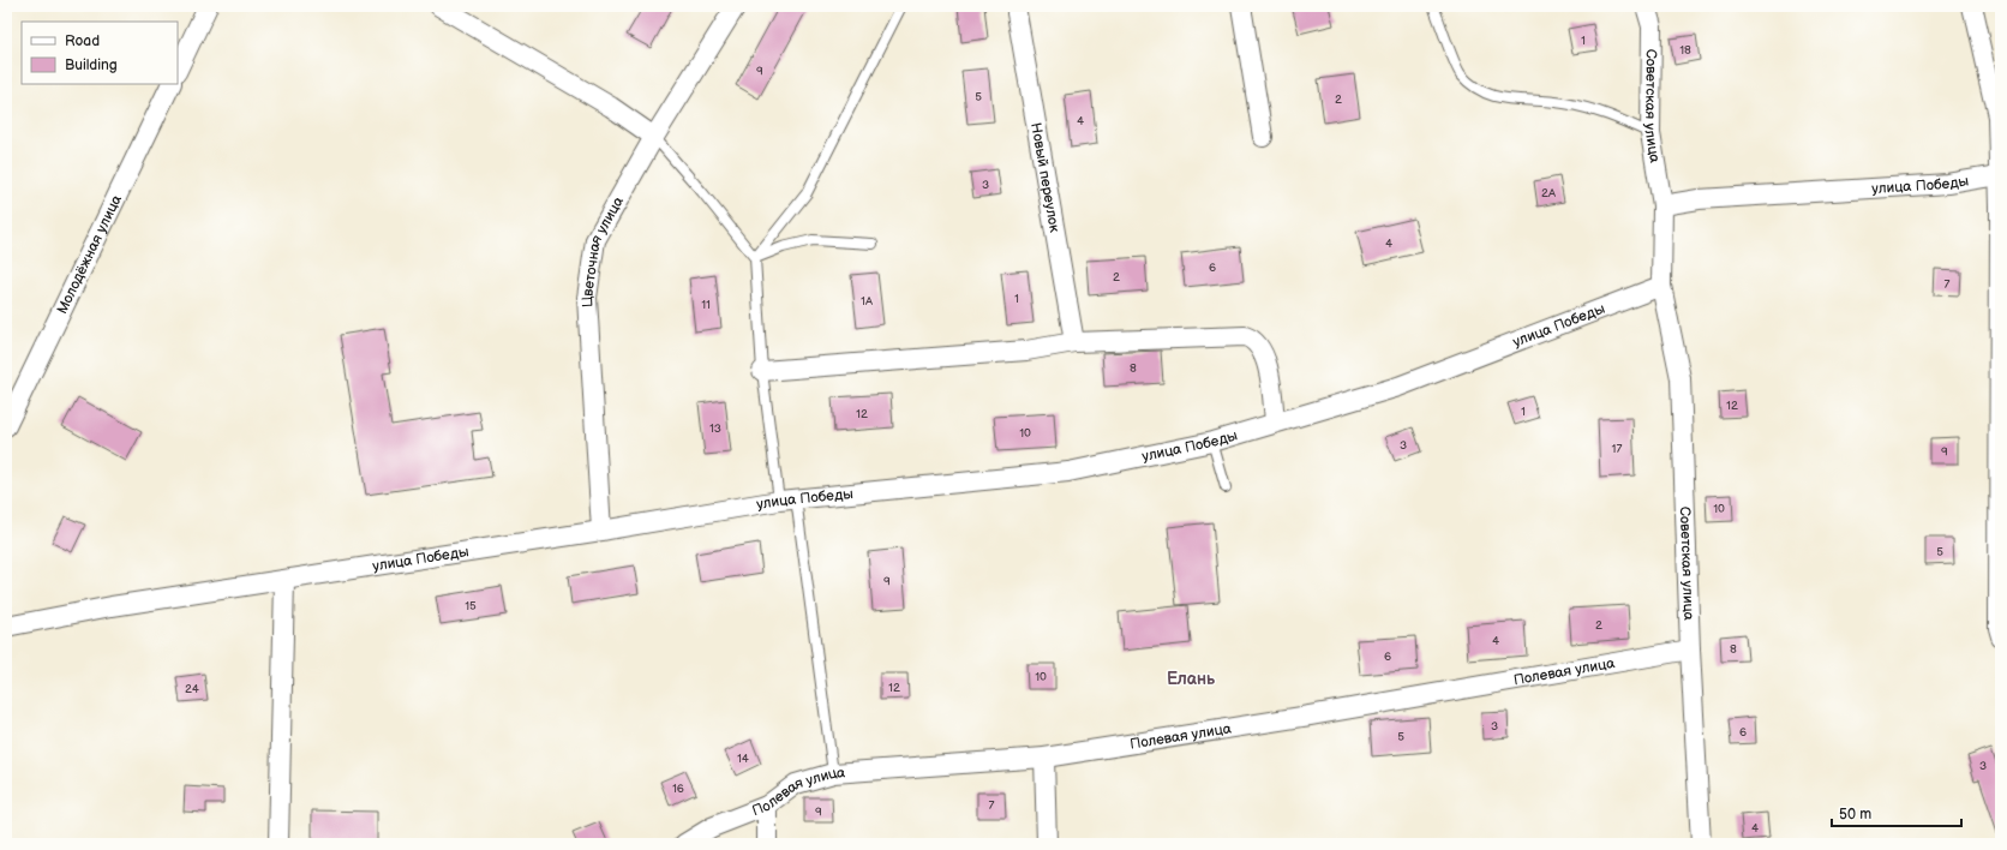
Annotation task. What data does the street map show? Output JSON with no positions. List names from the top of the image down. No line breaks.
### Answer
{"streets":{"street":["Советская улица","Новый переулок","улица Победы","Цветочная улица","Молодёжная улица","Полевая улица"]},"crossings":[["Советская улица","улица Победы"],["Советская улица","Полевая улица"],["улица Победы","Цветочная улица"]],"districts":["Елань"],"house_numbers":["1","18","9","5","2","4","3","2А","4","6","2","7","1","1А","11","8","12","1","12","13","10","3","17","9","10","5","9","15","2","4","8","6","10","12","24","3","6","5","14","3","16","7","9","4"],"legend":["Road","Building"],"scale_bar":"50 m"}
